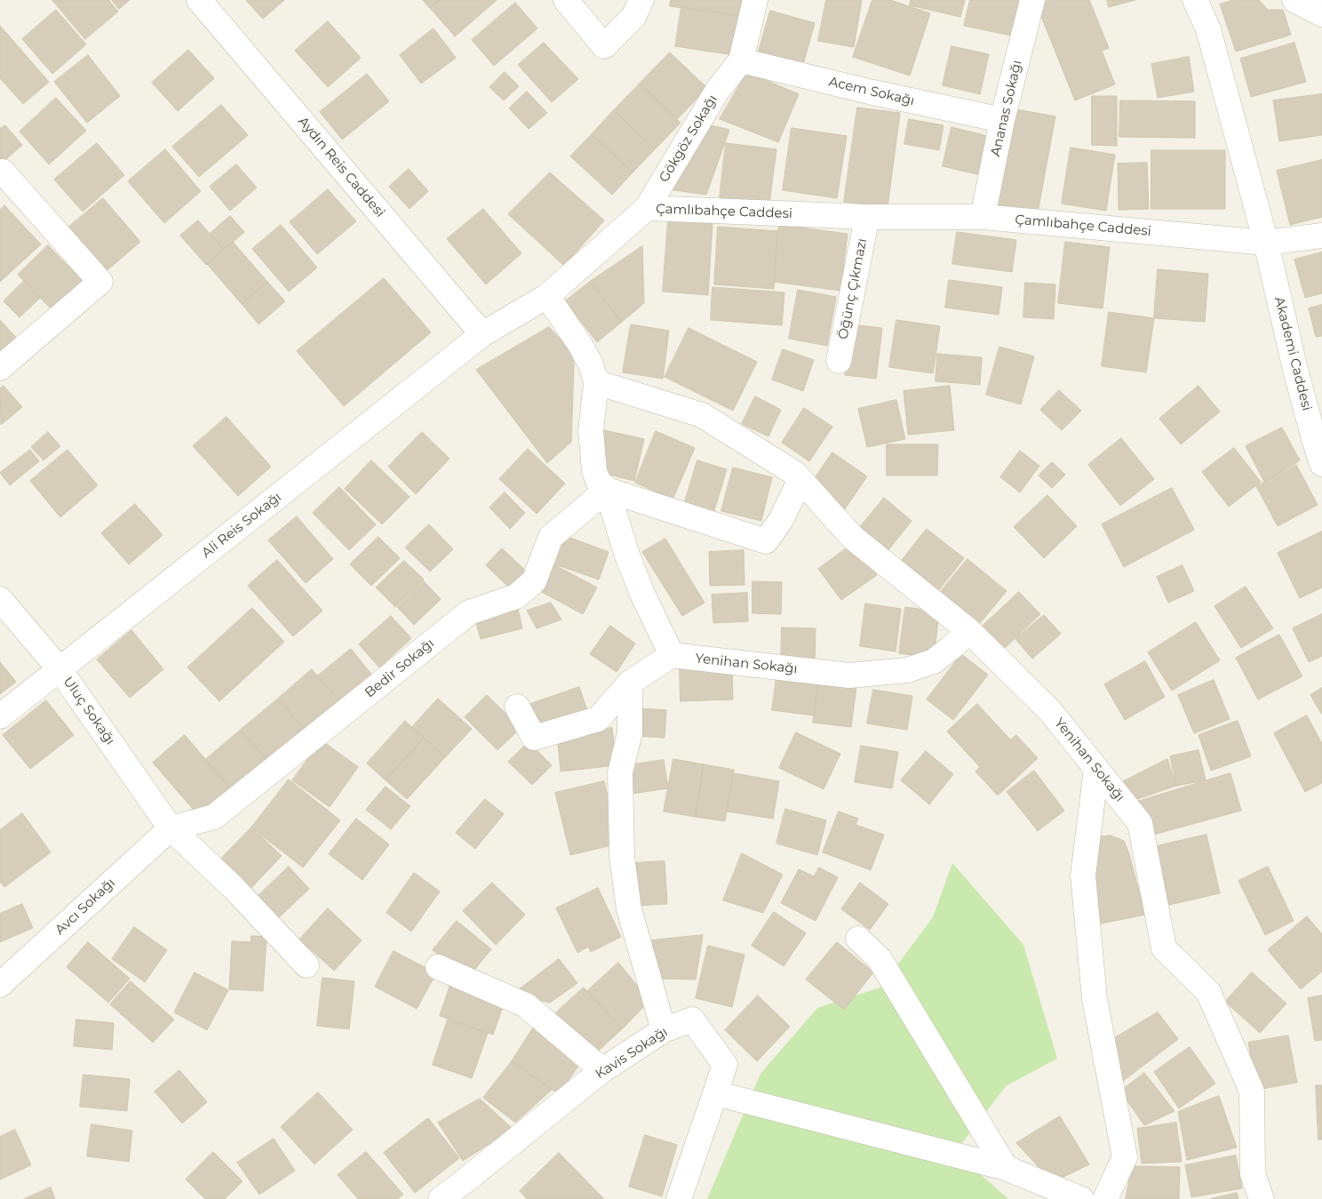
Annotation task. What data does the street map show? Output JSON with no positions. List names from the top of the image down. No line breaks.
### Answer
{"streets":{"street":["Acem Sokağı","Ananas Sokağı","Gökgöz Sokağı","Aydın Reis Caddesi","Çamlıbahçe Caddesi","Öğünç Çıkmazı","Akademi Caddesi","Ali Reis Sokağı","Yenihan Sokağı","Bedir Sokağı","Uluç Sokağı","Avcı Sokağı","Kavis Sokağı"]},"crossings":[["Acem Sokağı","Ananas Sokağı"],["Acem Sokağı","Gökgöz Sokağı"],["Ananas Sokağı","Çamlıbahçe Caddesi"],["Gökgöz Sokağı","Aydın Reis Caddesi"],["Gökgöz Sokağı","Çamlıbahçe Caddesi"],["Gökgöz Sokağı","Ali Reis Sokağı"],["Aydın Reis Caddesi","Ali Reis Sokağı"],["Çamlıbahçe Caddesi","Öğünç Çıkmazı"],["Çamlıbahçe Caddesi","Akademi Caddesi"],["Ali Reis Sokağı","Uluç Sokağı"],["Bedir Sokağı","Uluç Sokağı"],["Bedir Sokağı","Avcı Sokağı"],["Uluç Sokağı","Avcı Sokağı"]]}
